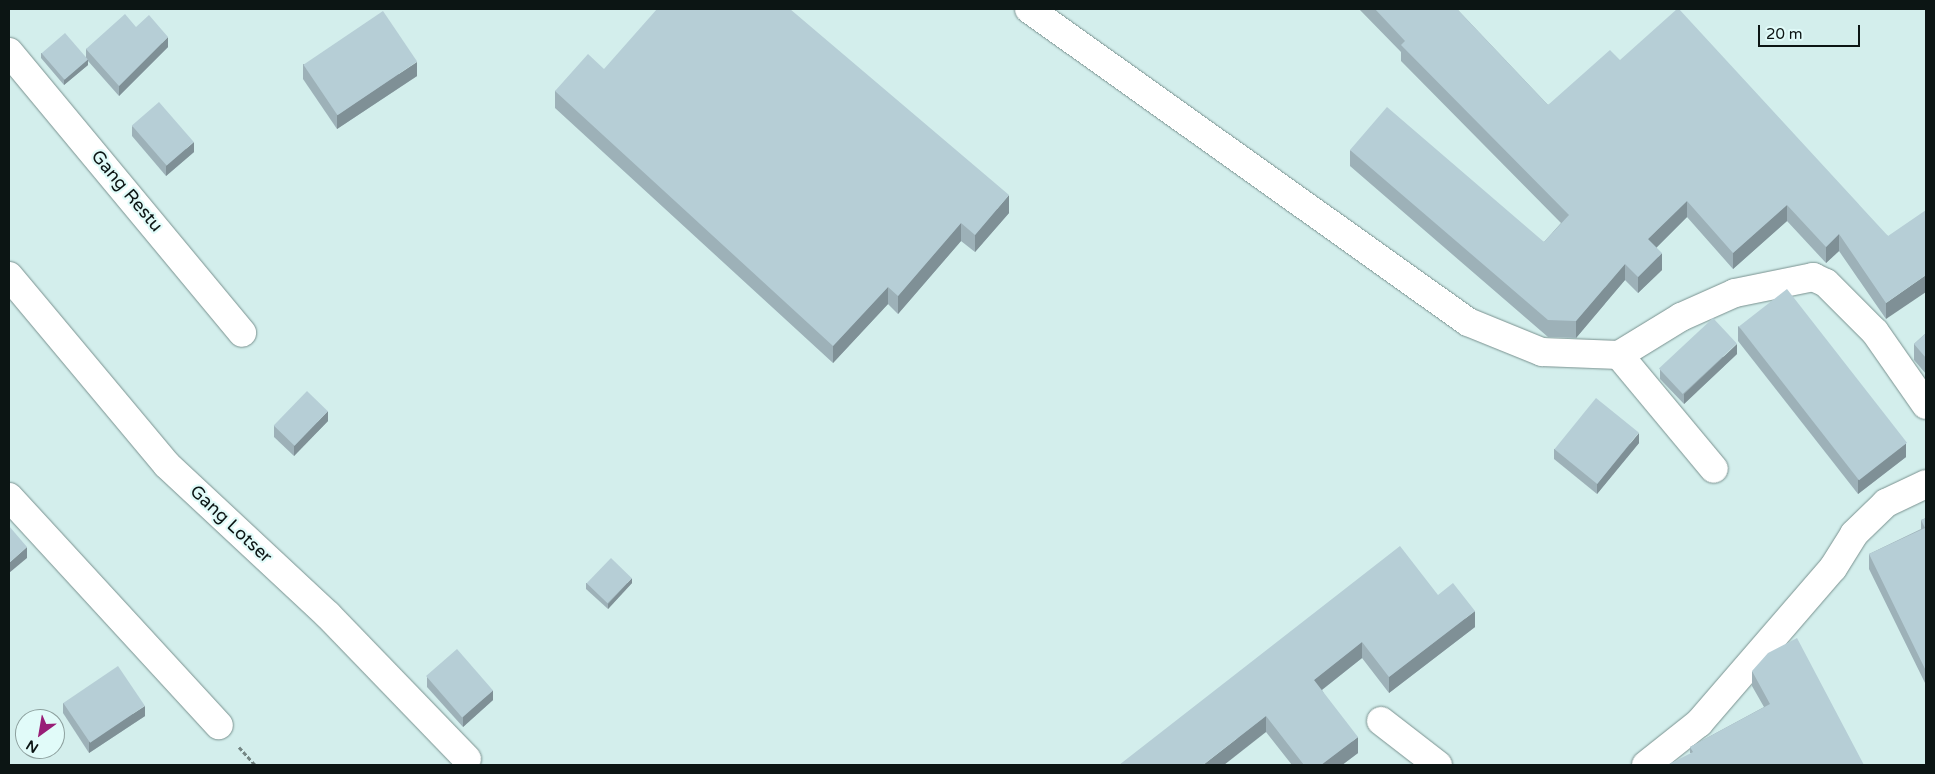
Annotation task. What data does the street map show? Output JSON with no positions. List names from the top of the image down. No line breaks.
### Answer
{"streets":{"street":["Gang Restu","Gang Lotser"]},"scale_bar":"20 m","north":"bottom left"}
